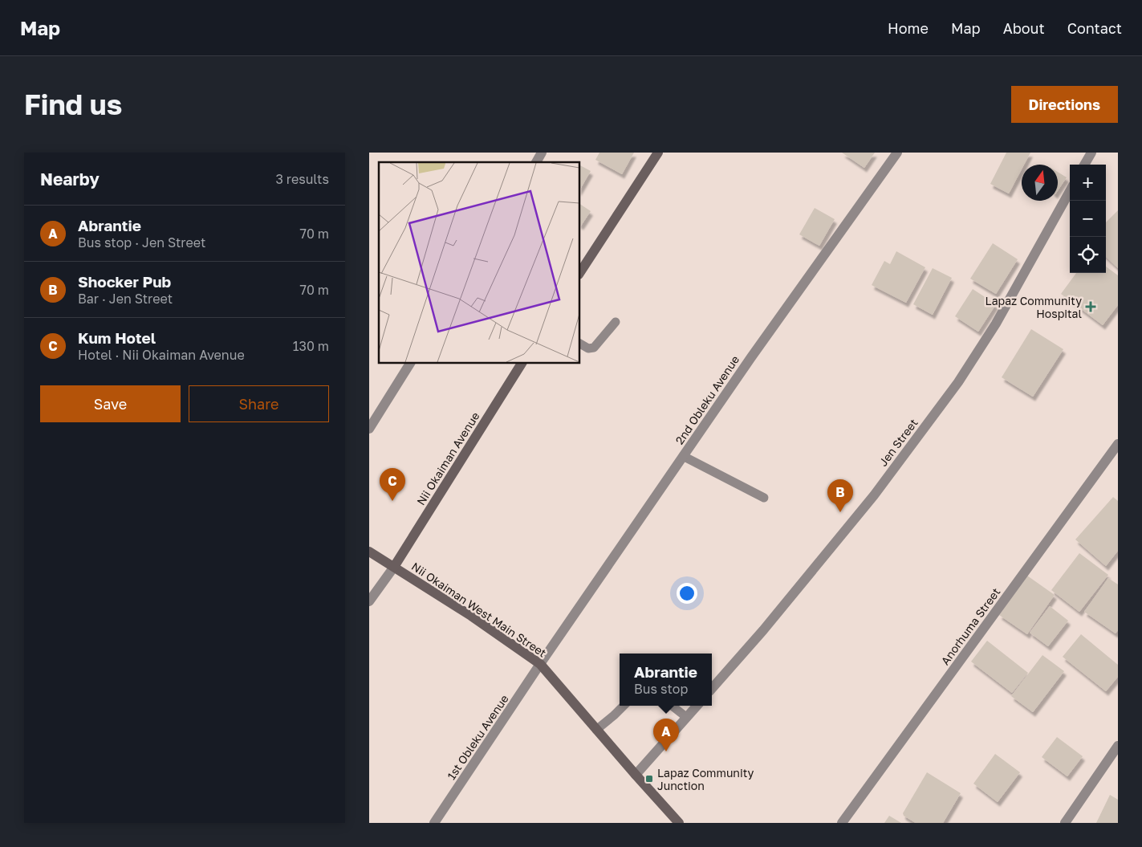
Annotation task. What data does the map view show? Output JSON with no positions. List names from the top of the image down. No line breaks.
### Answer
{"streets":{"street":["2nd Obleku Avenue","Jen Street","Nii Okaiman Avenue","Nii Okaiman West Main Street","Anorhuma Street","1st Obleku Avenue"]},"crossings":[["2nd Obleku Avenue","Nii Okaiman West Main Street"],["2nd Obleku Avenue","1st Obleku Avenue"],["Nii Okaiman Avenue","Nii Okaiman West Main Street"],["Nii Okaiman West Main Street","1st Obleku Avenue"]],"places":{"health":["Lapaz Community Hospital"],"transit":["Lapaz Community Junction"]},"north":"top","page":{"header":"Map","nav":["Home","Map","About","Contact"],"buttons":["Directions",["Save","Share"]],"title":"Find us","heading":["Nearby","3 results"],"map_buttons":["+","−"],"list":[{"mark":"A","name":"Abrantie","note":"Bus stop · Jen Street","value":"70 m"},{"mark":"B","name":"Shocker Pub","note":"Bar · Jen Street","value":"70 m"},{"mark":"C","name":"Kum Hotel","note":"Hotel · Nii Okaiman Avenue","value":"130 m"}],"pins":["C","B","A"],"popup":["Abrantie","Bus stop"]}}
